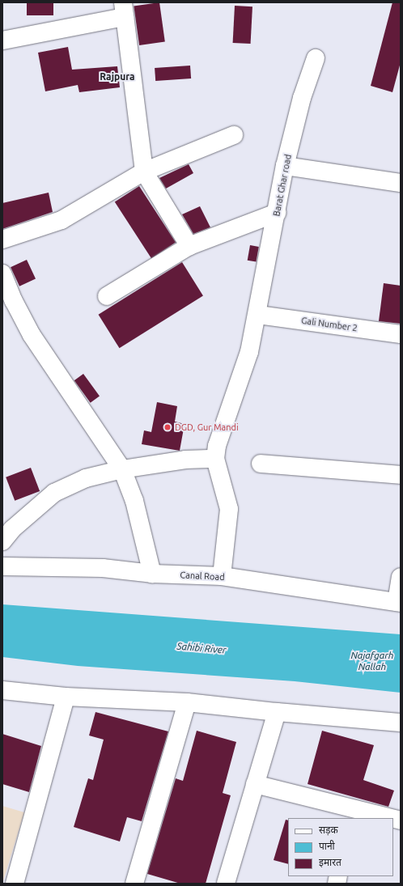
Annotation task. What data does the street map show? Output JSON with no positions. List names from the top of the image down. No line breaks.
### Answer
{"streets":{"street":["Barat Ghar road","Gali Number 2","Canal Road"]},"crossings":[["Barat Ghar road","Gali Number 2"]],"districts":["Rajpura"],"water":["Sahibi River","Najafgarh Nallah"],"places":["DGD, Gur Mandi"],"legend":["सड़क","पानी","इमारत"]}
